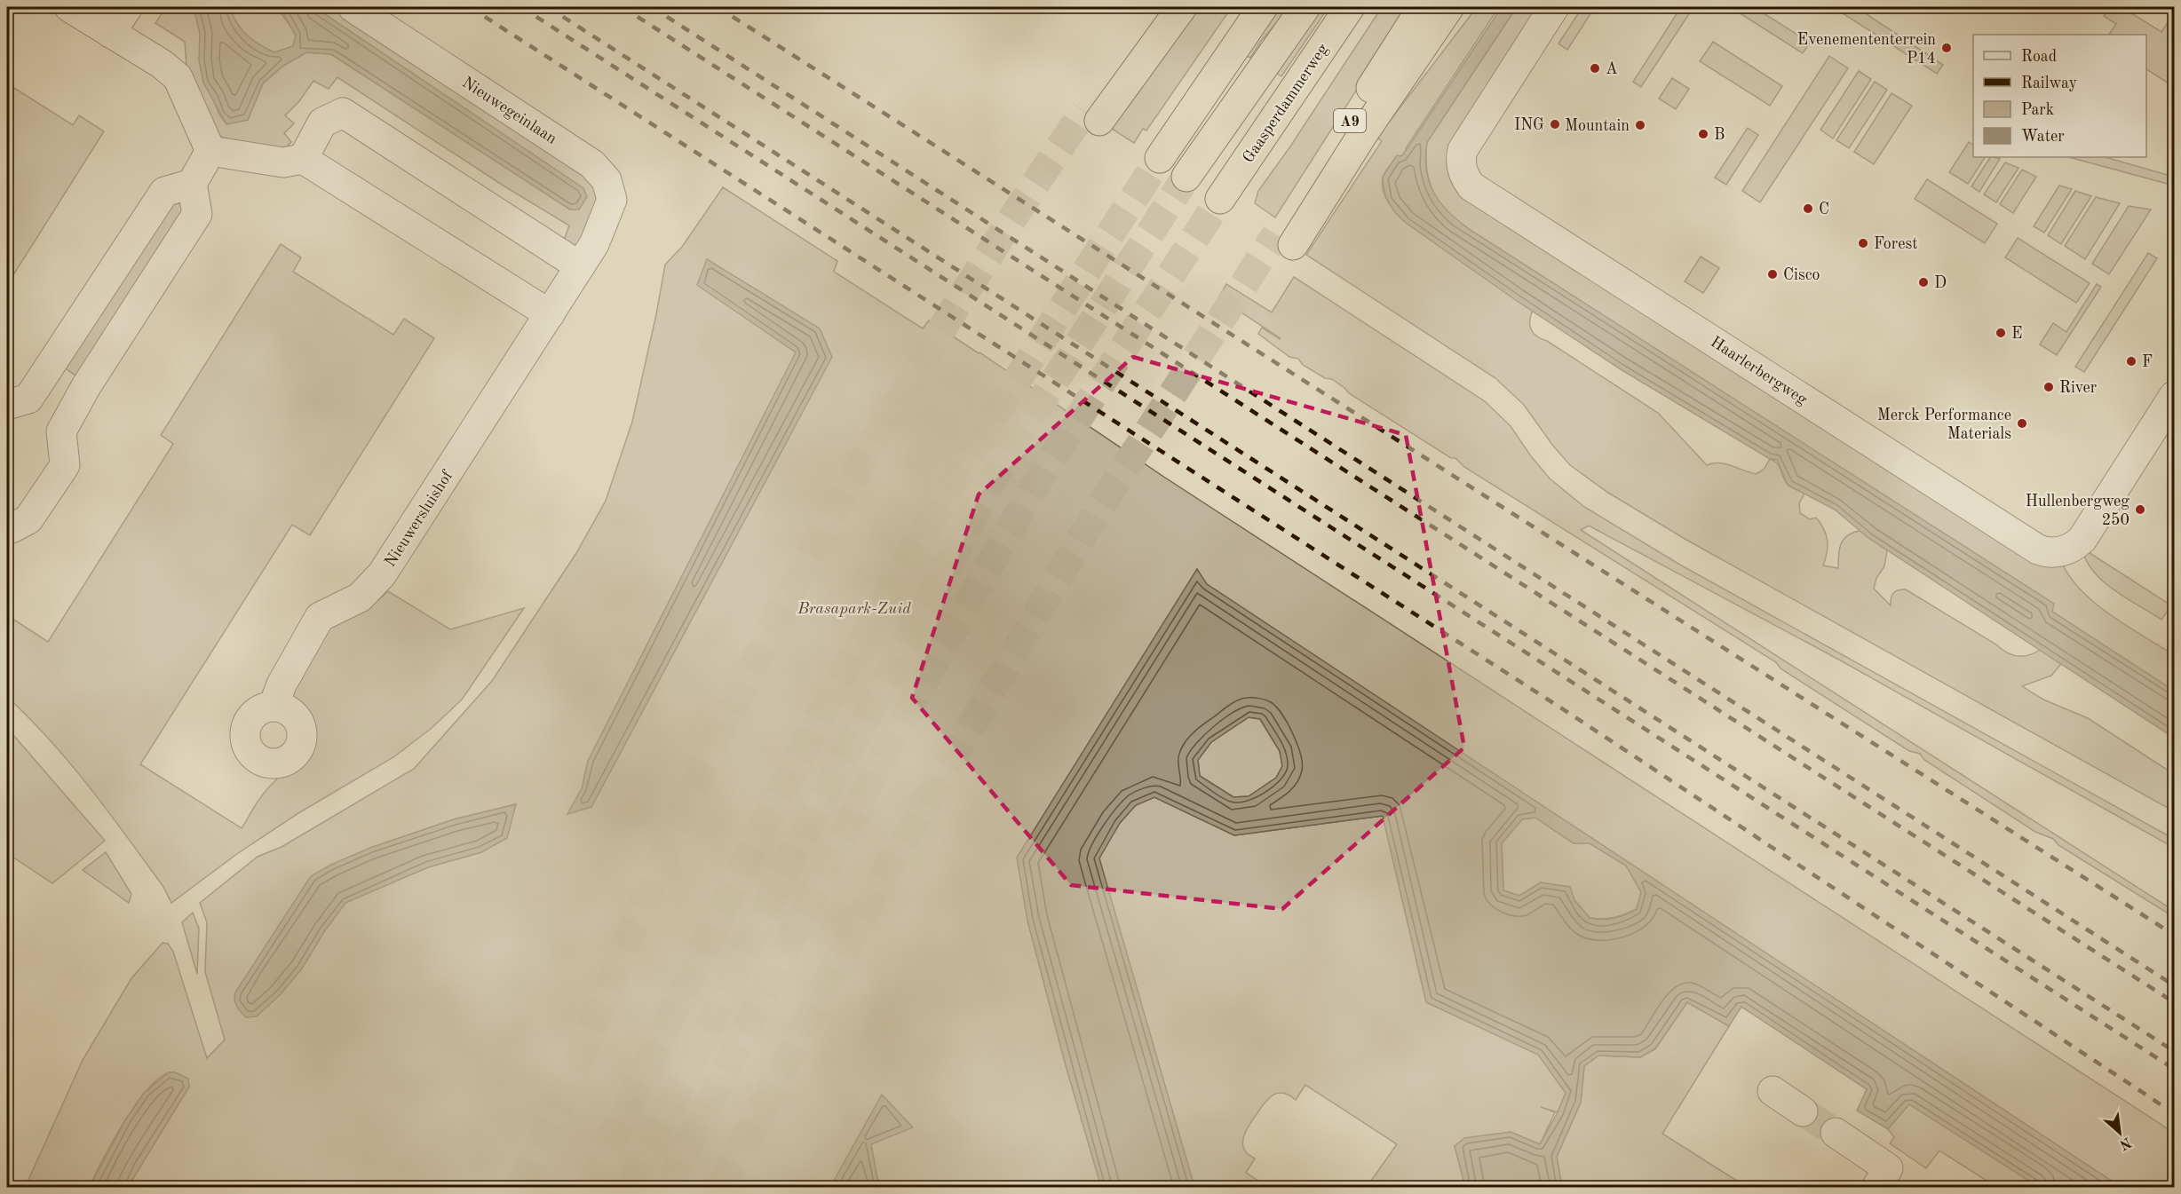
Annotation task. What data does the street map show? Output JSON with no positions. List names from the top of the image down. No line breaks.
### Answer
{"streets":{"highway":["Gaasperdammerweg","A9"],"street":["Nieuwegeinlaan","Haarlerbergweg","Nieuwersluishof"]},"crossings":[["Nieuwegeinlaan","Nieuwersluishof"]],"parks":["Brasapark-Zuid"],"places":["Evenemententerrein P14","A","ING","Mountain","B","C","Forest","Cisco","D","E","F","River","Merck Performance Materials","Hullenbergweg 250"],"legend":["Road","Railway","Park","Water"],"north":"bottom right"}
